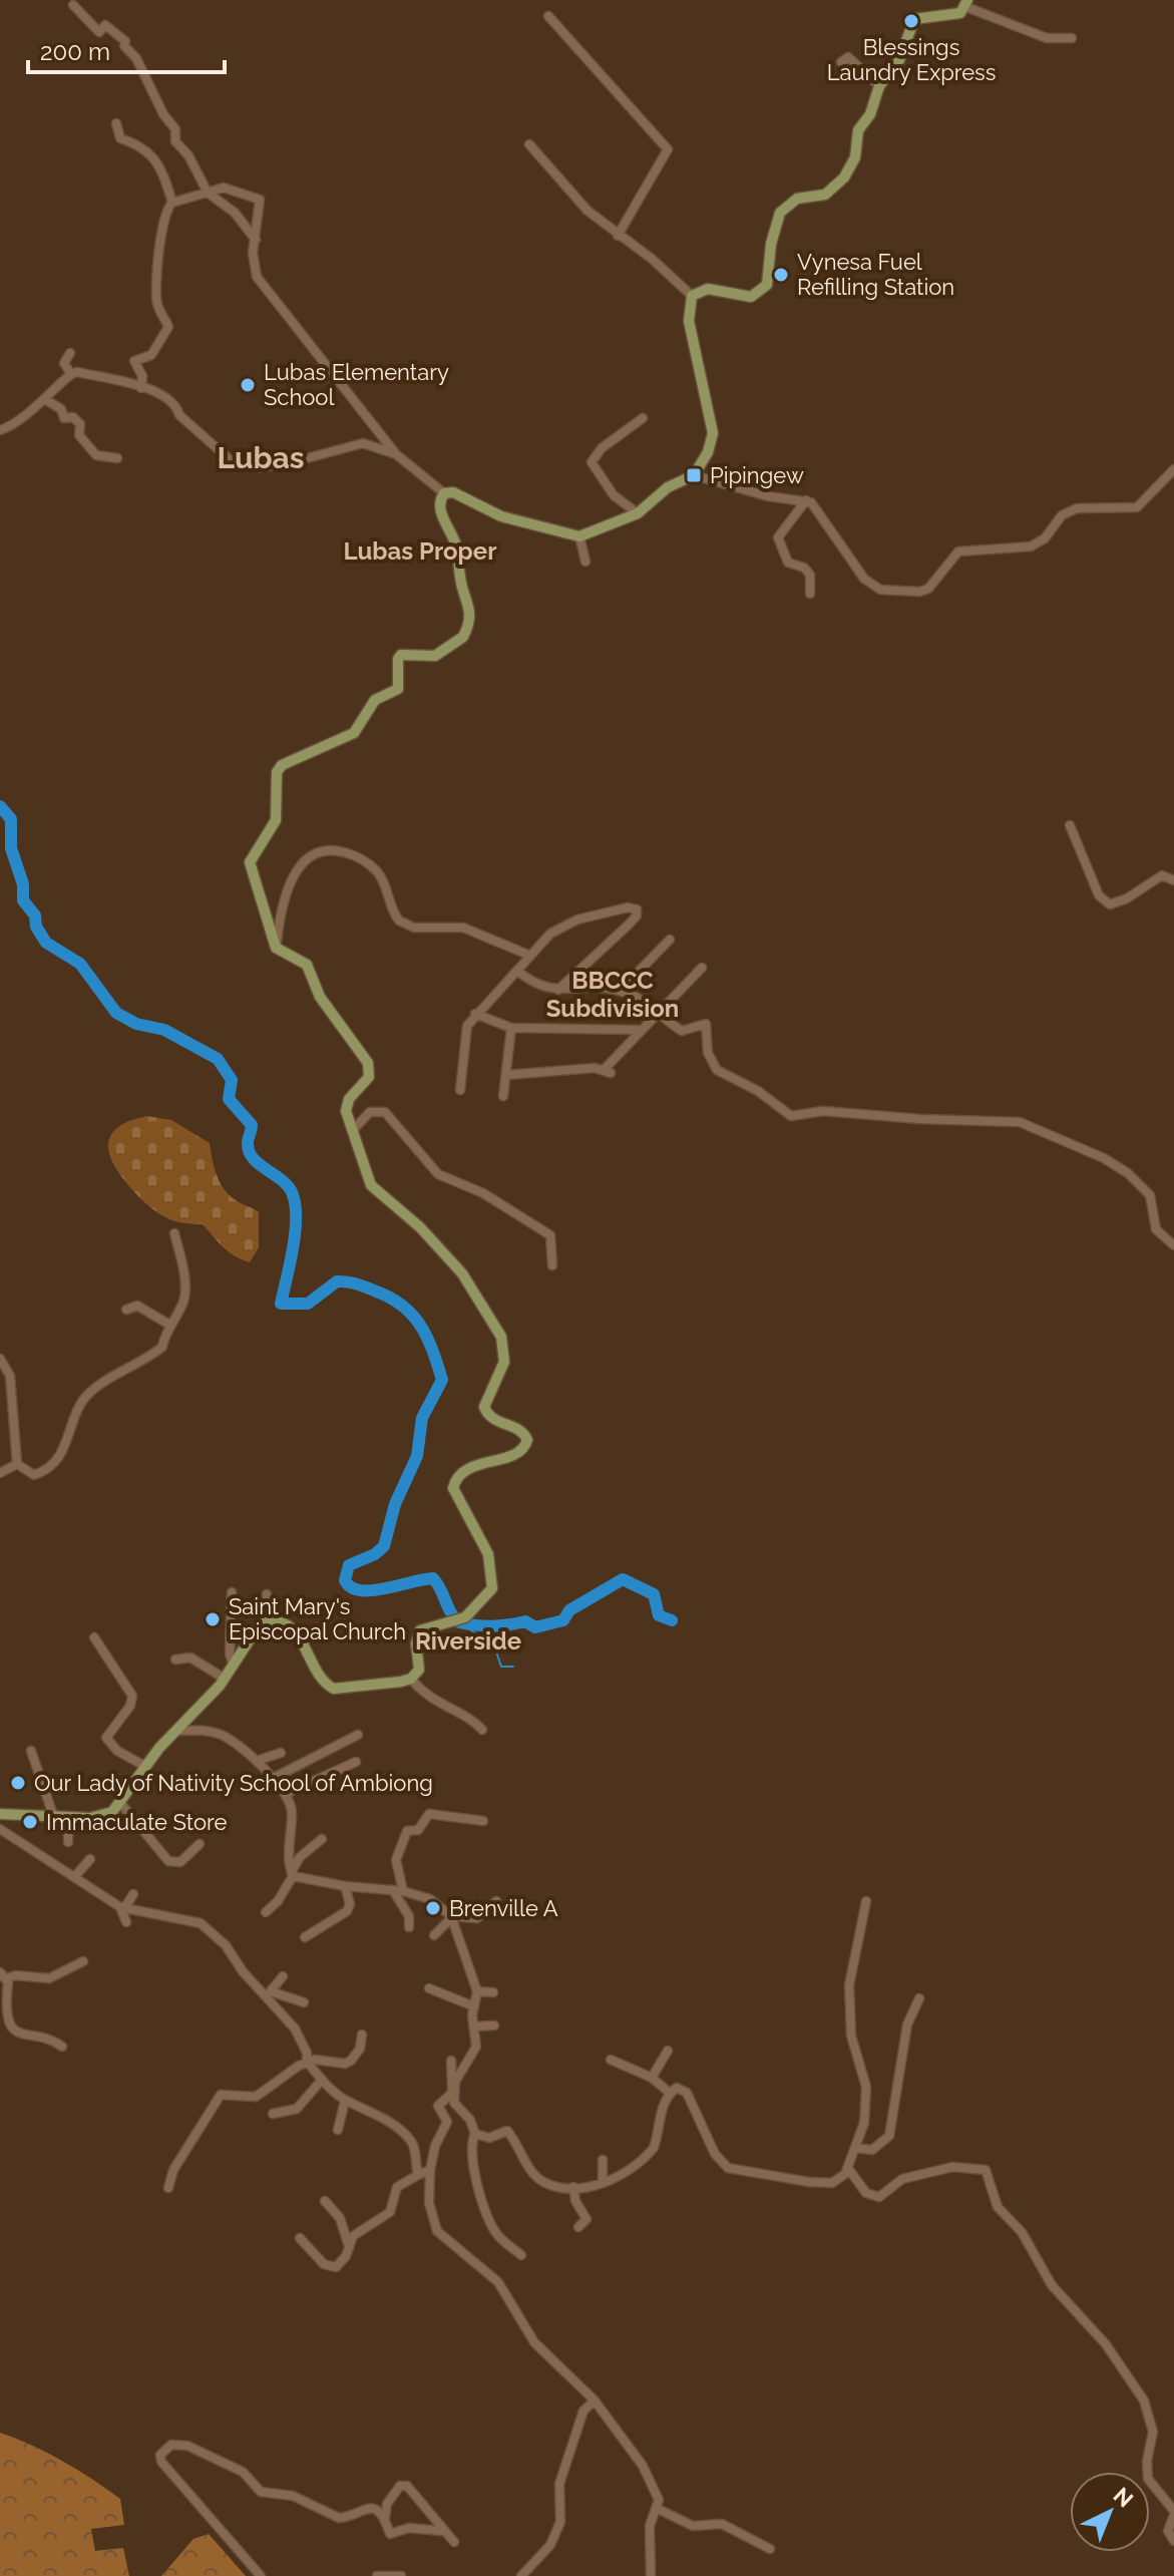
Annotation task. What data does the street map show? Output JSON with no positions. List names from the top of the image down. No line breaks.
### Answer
{"districts":["Lubas","Lubas Proper","BBCCC Subdivision","Riverside"],"places":{"other":["Blessings Laundry Express","Vynesa Fuel Refilling Station","Lubas Elementary School","Saint Mary's Episcopal Church","Our Lady of Nativity School of Ambiong","Immaculate Store","Brenville A"],"transit":["Pipingew"]},"scale_bar":"200 m","north":"top right"}
